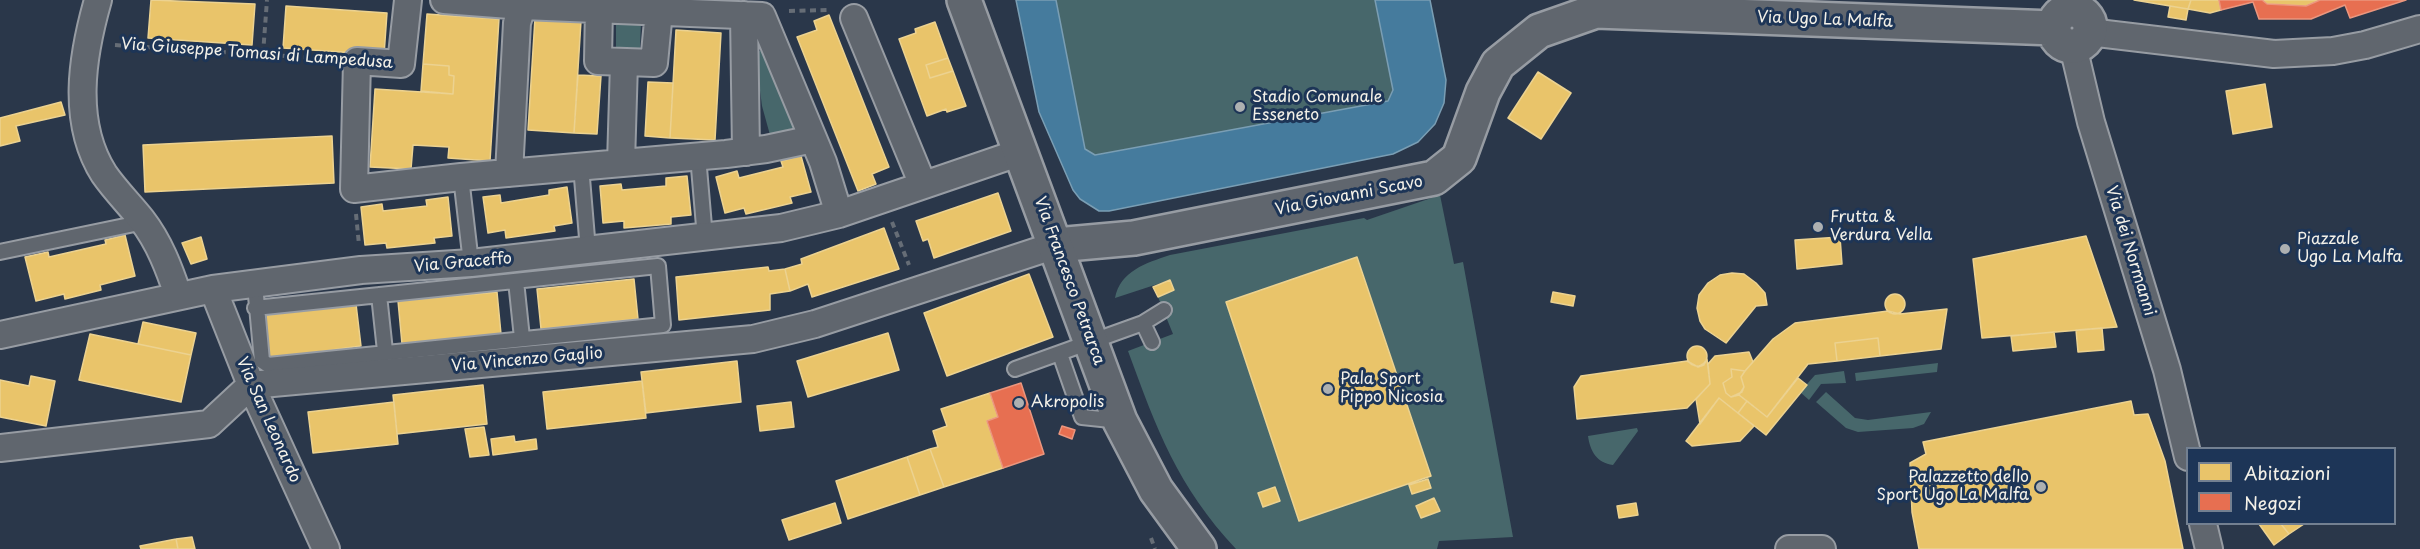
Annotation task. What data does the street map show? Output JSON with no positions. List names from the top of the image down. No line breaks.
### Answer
{"streets":{"street":["Via Ugo La Malfa","Via Giuseppe Tomasi di Lampedusa","Via Giovanni Scavo","Via dei Normanni","Via Graceffo","Via Francesco Petrarca","Via Vincenzo Gaglio","Via San Leonardo"]},"crossings":[["Via Ugo La Malfa","Via Giovanni Scavo"],["Via Ugo La Malfa","Via dei Normanni"],["Via Giovanni Scavo","Via Francesco Petrarca"],["Via Giovanni Scavo","Via Vincenzo Gaglio"],["Via Graceffo","Via Francesco Petrarca"],["Via Graceffo","Via San Leonardo"],["Via Francesco Petrarca","Via Vincenzo Gaglio"],["Via Vincenzo Gaglio","Via San Leonardo"]],"places":["Stadio Comunale Esseneto","Frutta & Verdura Vella","Piazzale Ugo La Malfa","Pala Sport Pippo Nicosia","Akropolis","Palazzetto dello Sport Ugo La Malfa"],"legend":["Abitazioni","Negozi"]}
